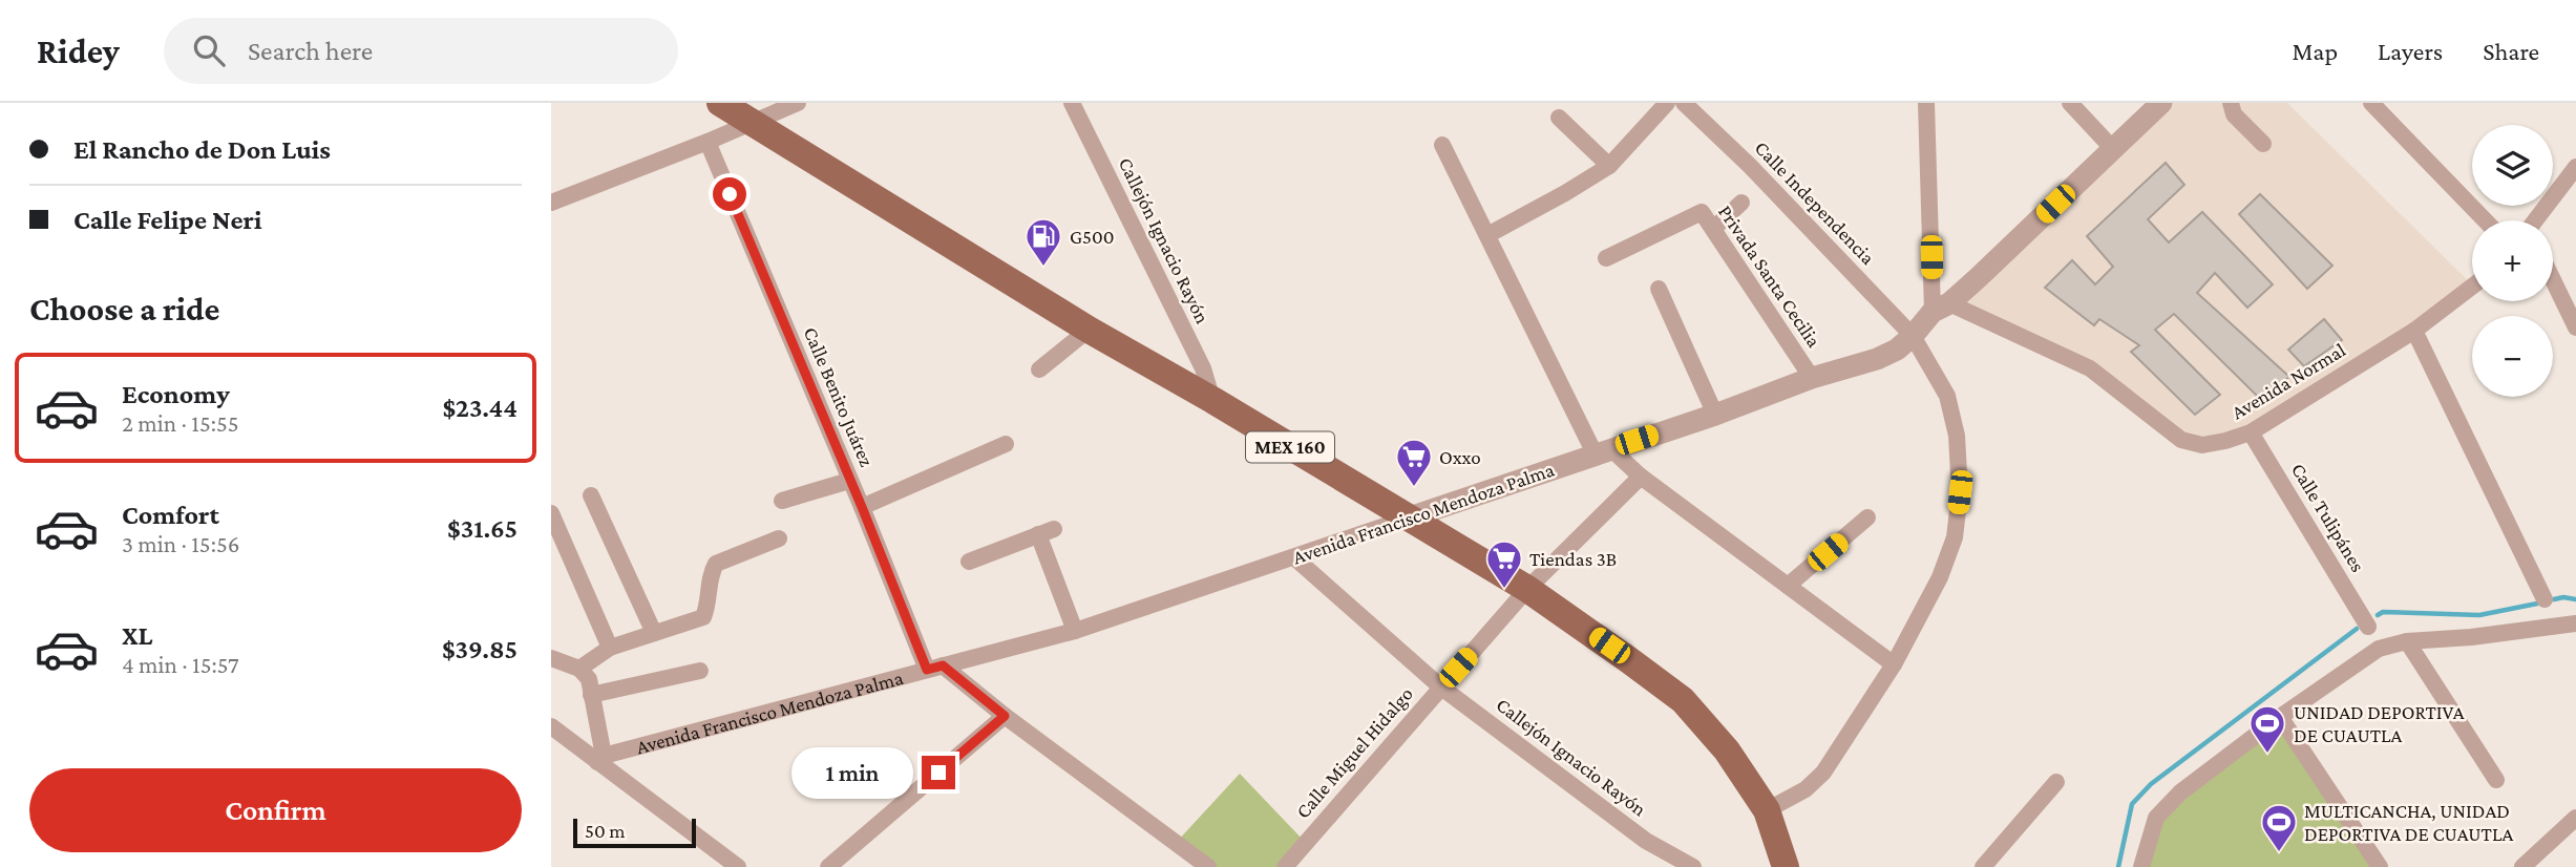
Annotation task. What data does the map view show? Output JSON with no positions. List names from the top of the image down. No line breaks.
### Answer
{"streets":{"main road":["MEX 160"],"street":["Calle Independencia","Callejón Ignacio Rayón","Privada Santa Cecilia","Avenida Normal","Calle Benito Juárez","Avenida Francisco Mendoza Palma","Calle Tulipánes","Calle Miguel Hidalgo"]},"crossings":[["Calle Independencia","MEX 160"],["Calle Independencia","Avenida Francisco Mendoza Palma"],["Callejón Ignacio Rayón","MEX 160"],["Callejón Ignacio Rayón","Avenida Francisco Mendoza Palma"],["Callejón Ignacio Rayón","Calle Miguel Hidalgo"],["Privada Santa Cecilia","Avenida Francisco Mendoza Palma"],["Avenida Normal","Avenida Francisco Mendoza Palma"],["Avenida Normal","Calle Tulipánes"],["Calle Benito Juárez","Avenida Francisco Mendoza Palma"],["MEX 160","Avenida Francisco Mendoza Palma"],["MEX 160","Calle Miguel Hidalgo"]],"places":{"fuel station":["G500"],"supermarket":["Oxxo","Tiendas 3B"],"sports":["UNIDAD DEPORTIVA DE CUAUTLA","MULTICANCHA, UNIDAD DEPORTIVA DE CUAUTLA"]},"scale_bar":"50 m","page":{"header":"Ridey","search":"Search here","nav":["Map","Layers","Share"],"banner":["El Rancho de Don Luis","Calle Felipe Neri"],"map_buttons":["+","−"],"heading":"Choose a ride","list":[{"name":"Economy","note":"2 min · 15:55","value":"$23.44"},{"name":"Comfort","note":"3 min · 15:56","value":"$31.65"},{"name":"XL","note":"4 min · 15:57","value":"$39.85"}],"bubble":"1 min","buttons":"Confirm","scale":"50 m"}}
